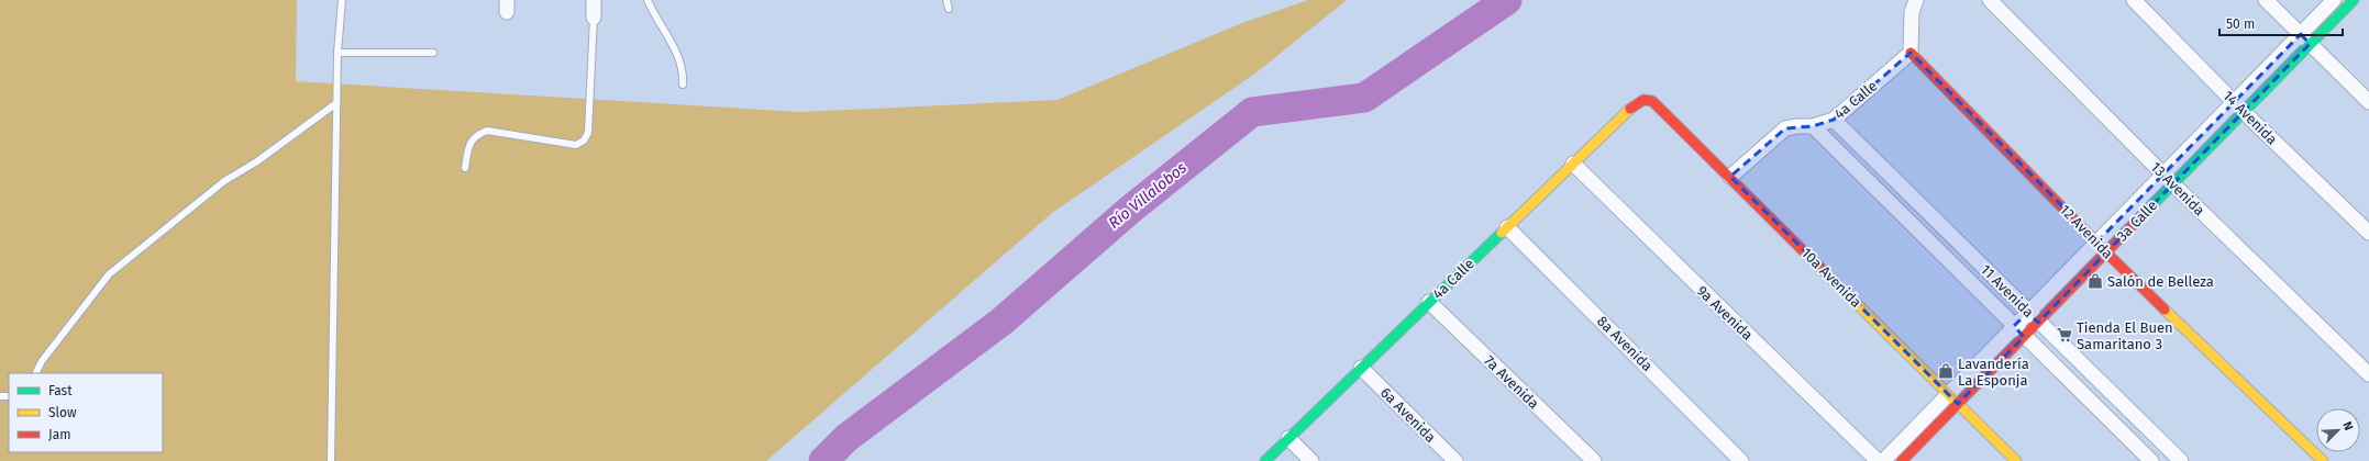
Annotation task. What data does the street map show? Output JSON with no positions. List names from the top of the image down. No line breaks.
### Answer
{"streets":{"street":["4a Calle","14 Avenida","13 Avenida","3a Calle","12 Avenida","10a Avenida","11 Avenida","9a Avenida","8a Avenida","7a Avenida","6a Avenida"]},"crossings":[["4a Calle","12 Avenida"],["4a Calle","10a Avenida"],["4a Calle","11 Avenida"],["4a Calle","9a Avenida"],["4a Calle","8a Avenida"],["4a Calle","7a Avenida"],["4a Calle","6a Avenida"],["14 Avenida","3a Calle"],["13 Avenida","3a Calle"],["3a Calle","12 Avenida"],["3a Calle","10a Avenida"],["3a Calle","11 Avenida"]],"water":["Río Villalobos"],"places":{"shop":["Salón de Belleza","Lavandería La Esponja"],"supermarket":["Tienda El Buen Samaritano 3"]},"legend":["Fast","Slow","Jam"],"scale_bar":"50 m","north":"top right"}
